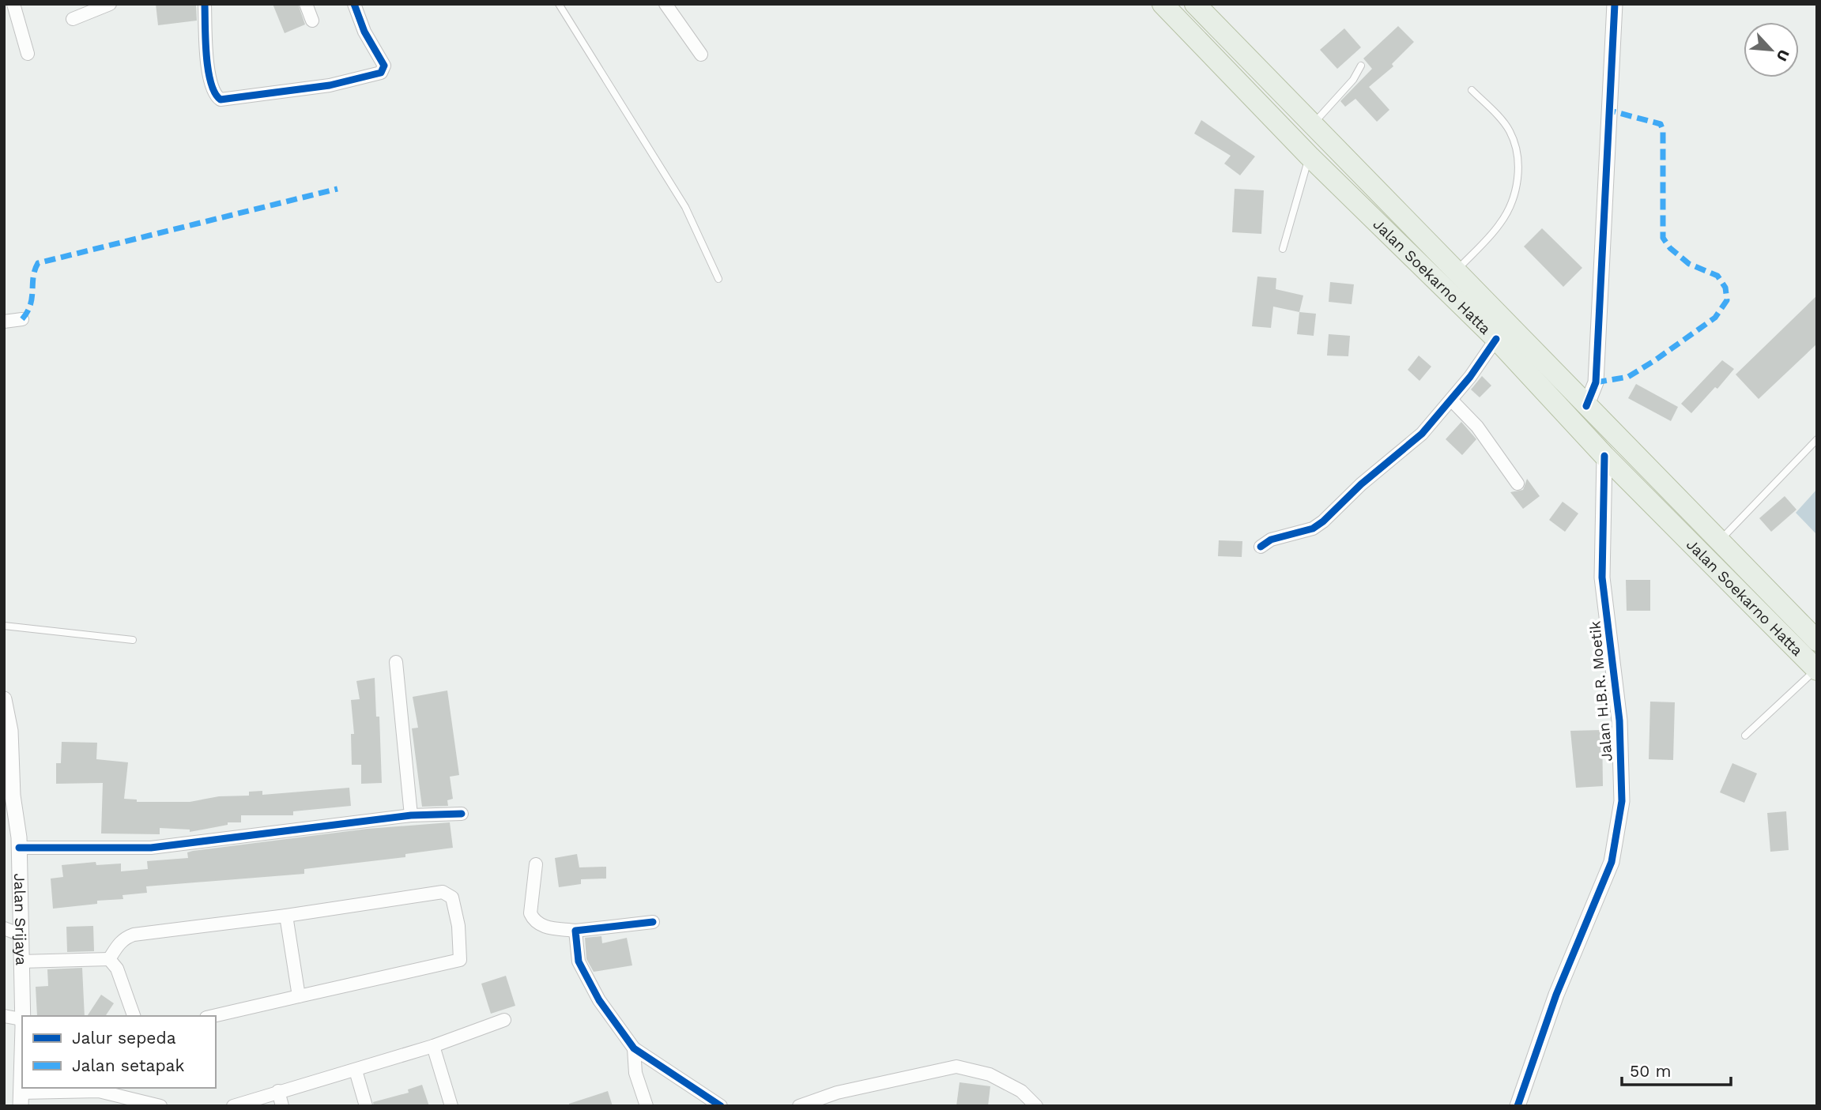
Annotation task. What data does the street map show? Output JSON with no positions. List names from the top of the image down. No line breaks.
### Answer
{"streets":{"highway":["Jalan Soekarno Hatta"],"street":["Jalan H.B.R. Moetik","Jalan Srijaya"]},"crossings":[["Jalan Soekarno Hatta","Jalan H.B.R. Moetik"]],"legend":["Jalur sepeda","Jalan setapak"],"scale_bar":"50 m","north":"bottom right"}
